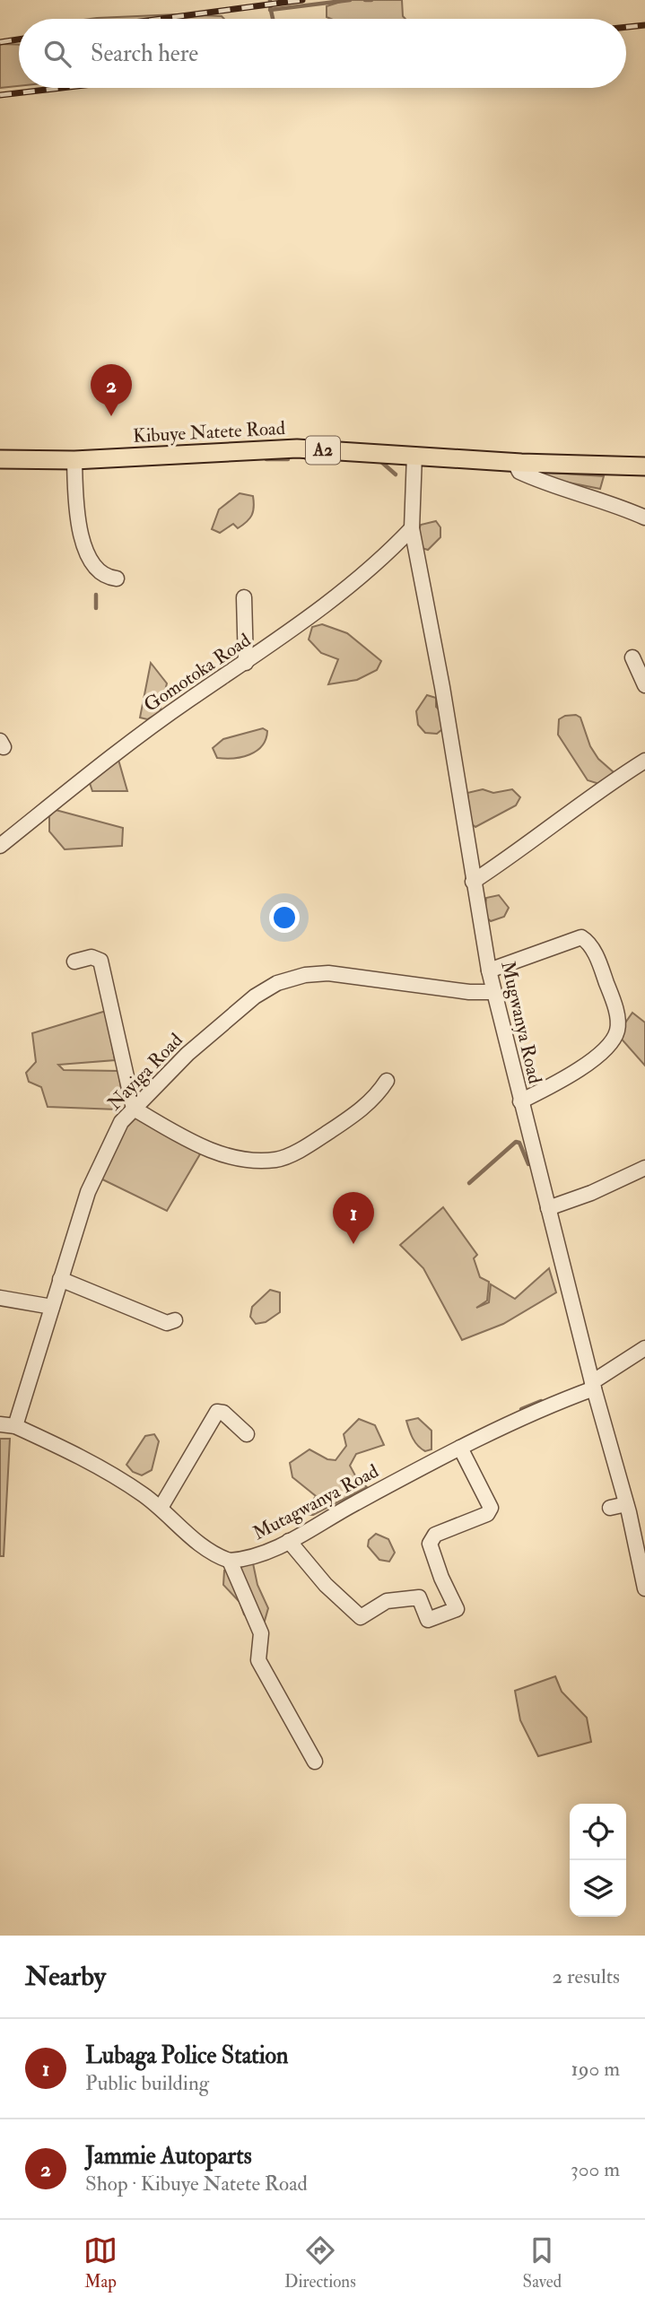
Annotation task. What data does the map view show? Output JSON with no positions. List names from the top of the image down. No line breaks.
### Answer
{"streets":{"main road":["Kibuye Natete Road","A2"],"street":["Gomotoka Road","Mugwanya Road","Nayiga Road","Mutagwanya Road"]},"crossings":[["Kibuye Natete Road","Mugwanya Road"],["Gomotoka Road","Mugwanya Road"],["Mugwanya Road","Nayiga Road"],["Mugwanya Road","Mutagwanya Road"]],"page":{"search":"Search here","pins":["2","1"],"heading":["Nearby","2 results"],"list":[{"mark":"1","name":"Lubaga Police Station","note":"Public building","value":"190 m"},{"mark":"2","name":"Jammie Autoparts","note":"Shop · Kibuye Natete Road","value":"300 m"}],"nav":["Map","Directions","Saved"]}}
